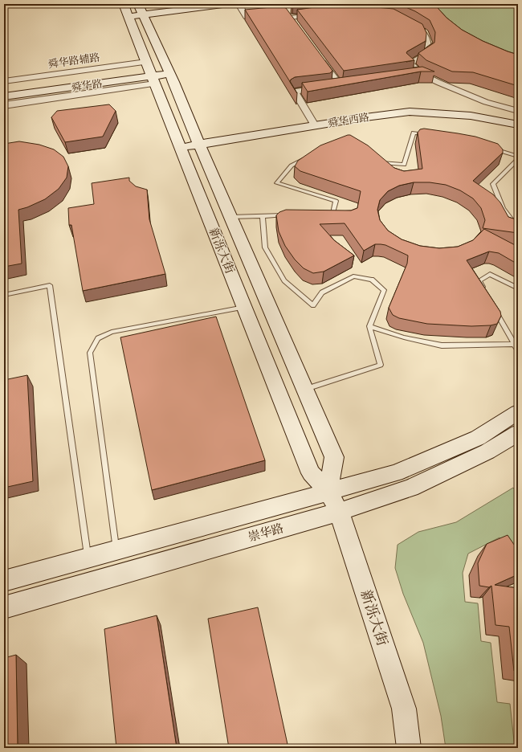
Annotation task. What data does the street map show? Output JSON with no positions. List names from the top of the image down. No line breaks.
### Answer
{"streets":{"main road":["舜华路","舜华西路","新泺大街","崇华路"],"street":["舜华路辅路"]},"crossings":[["舜华路辅路","舜华路"],["舜华路辅路","新泺大街"],["舜华路","新泺大街"],["舜华西路","新泺大街"],["新泺大街","崇华路"]]}
